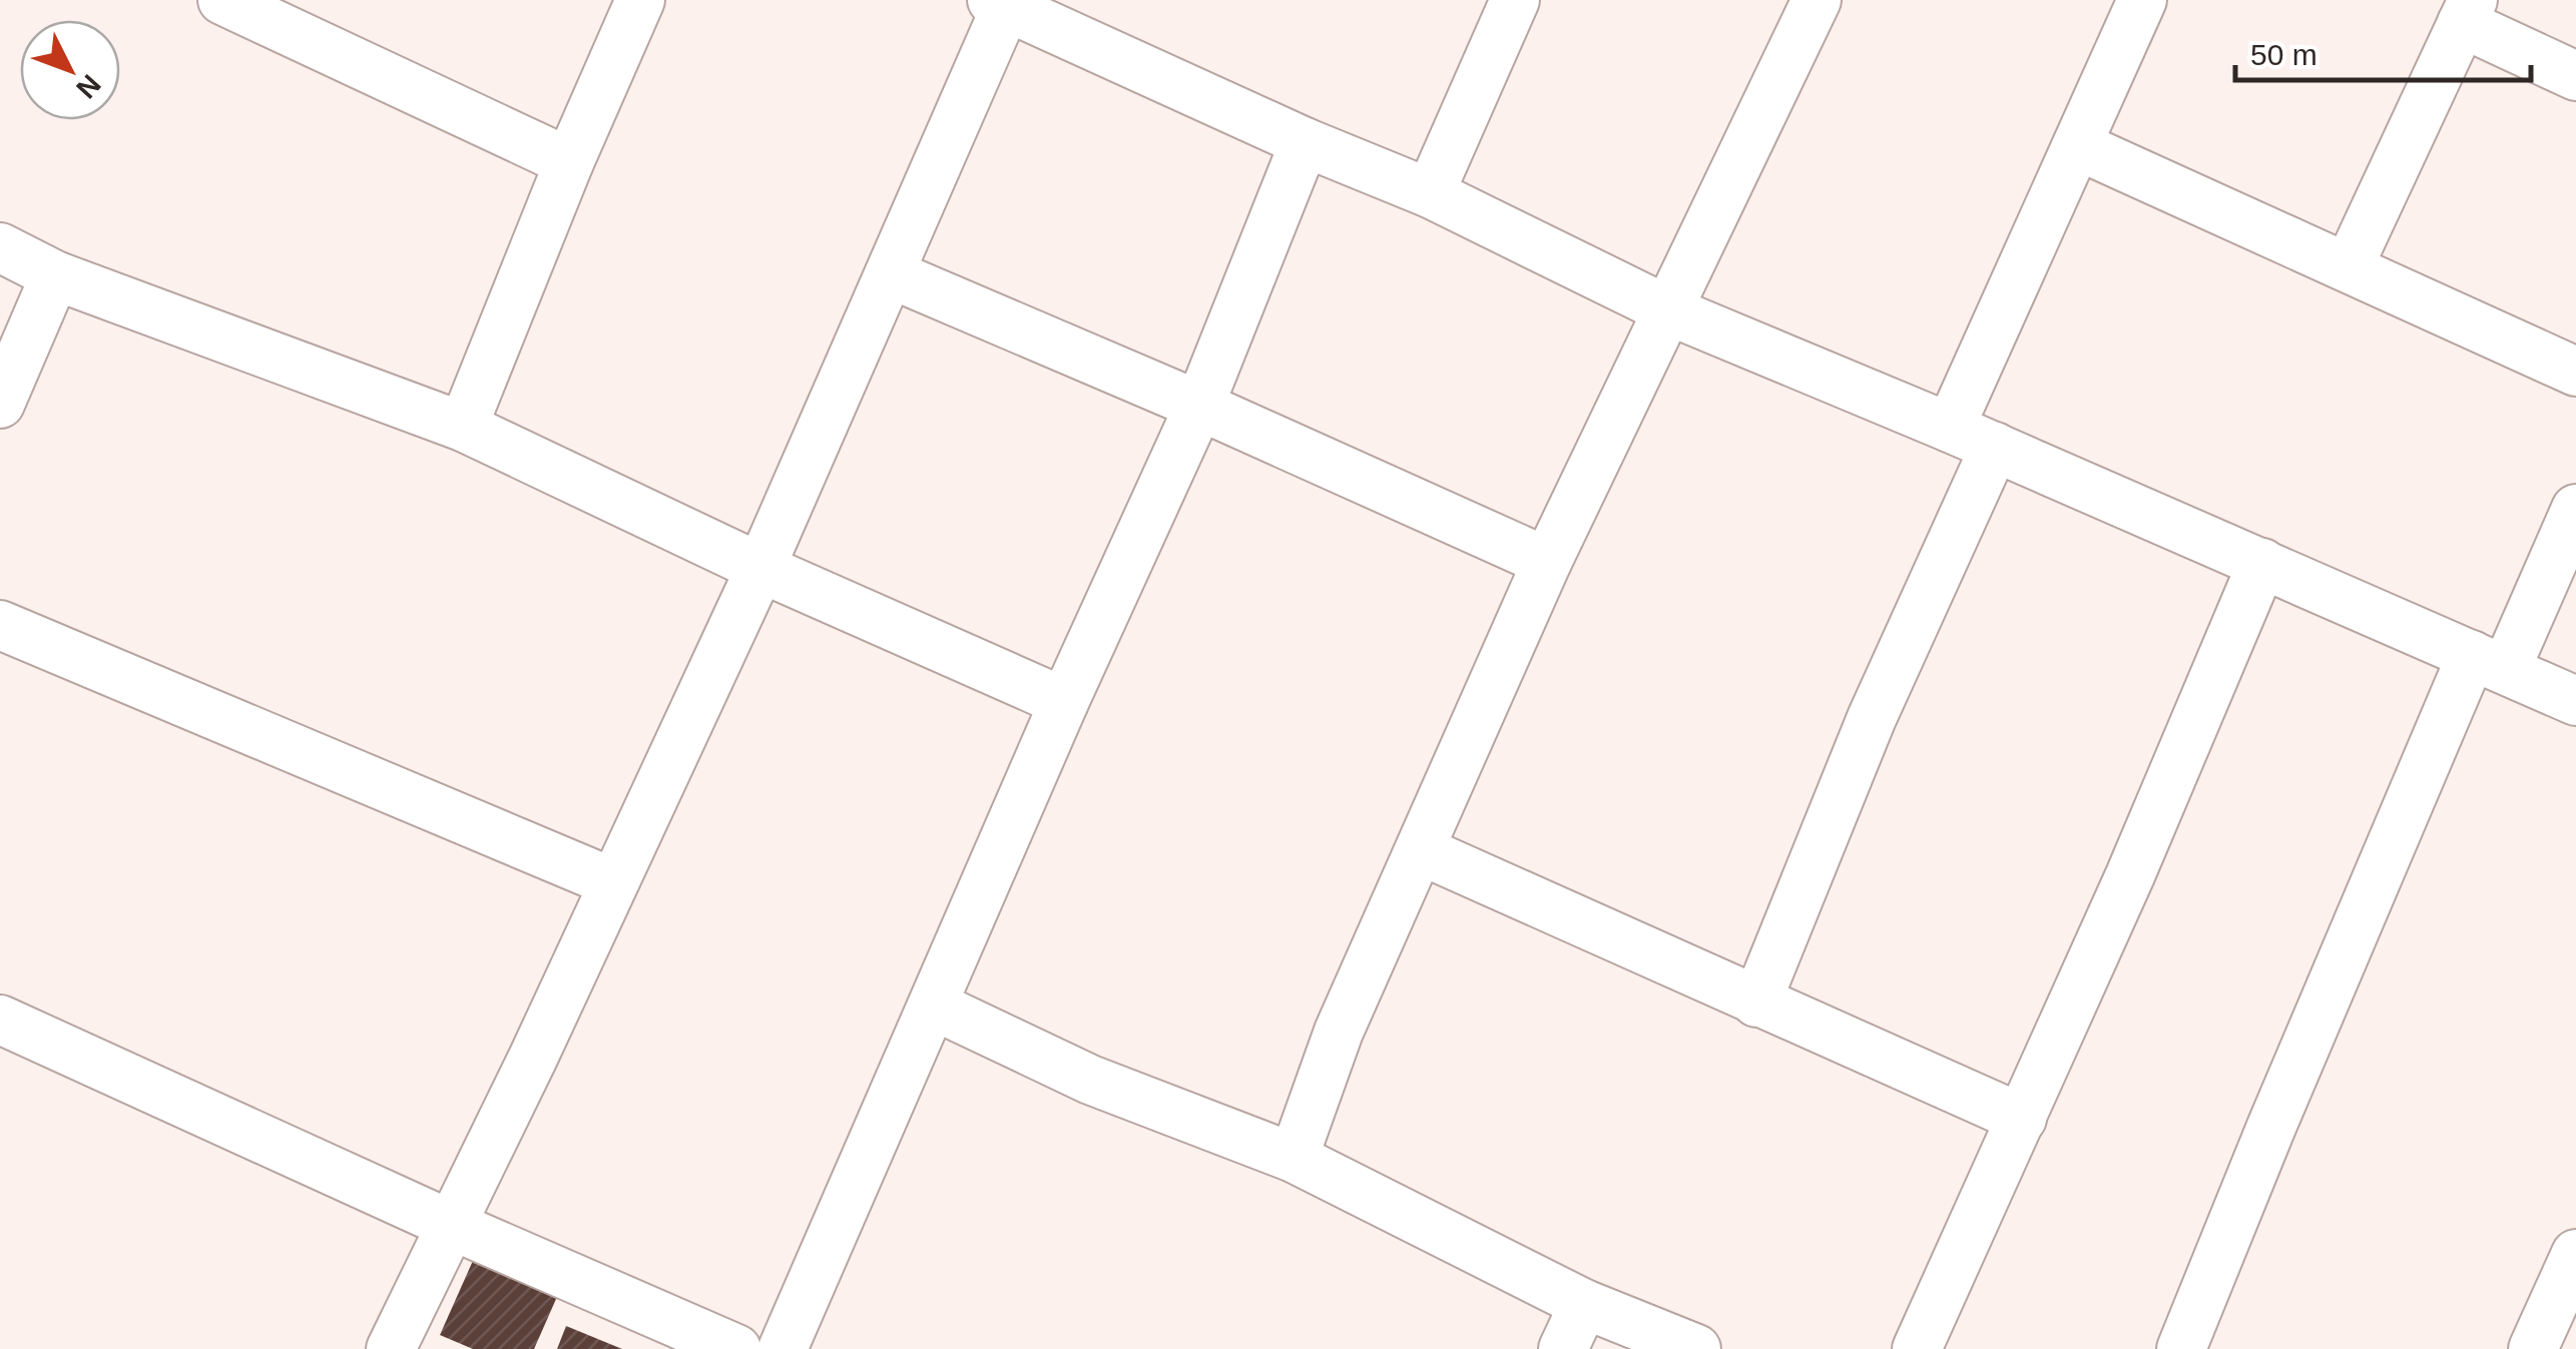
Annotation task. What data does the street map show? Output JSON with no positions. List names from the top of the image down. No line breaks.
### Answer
{"scale_bar":"50 m","north":"bottom right"}
